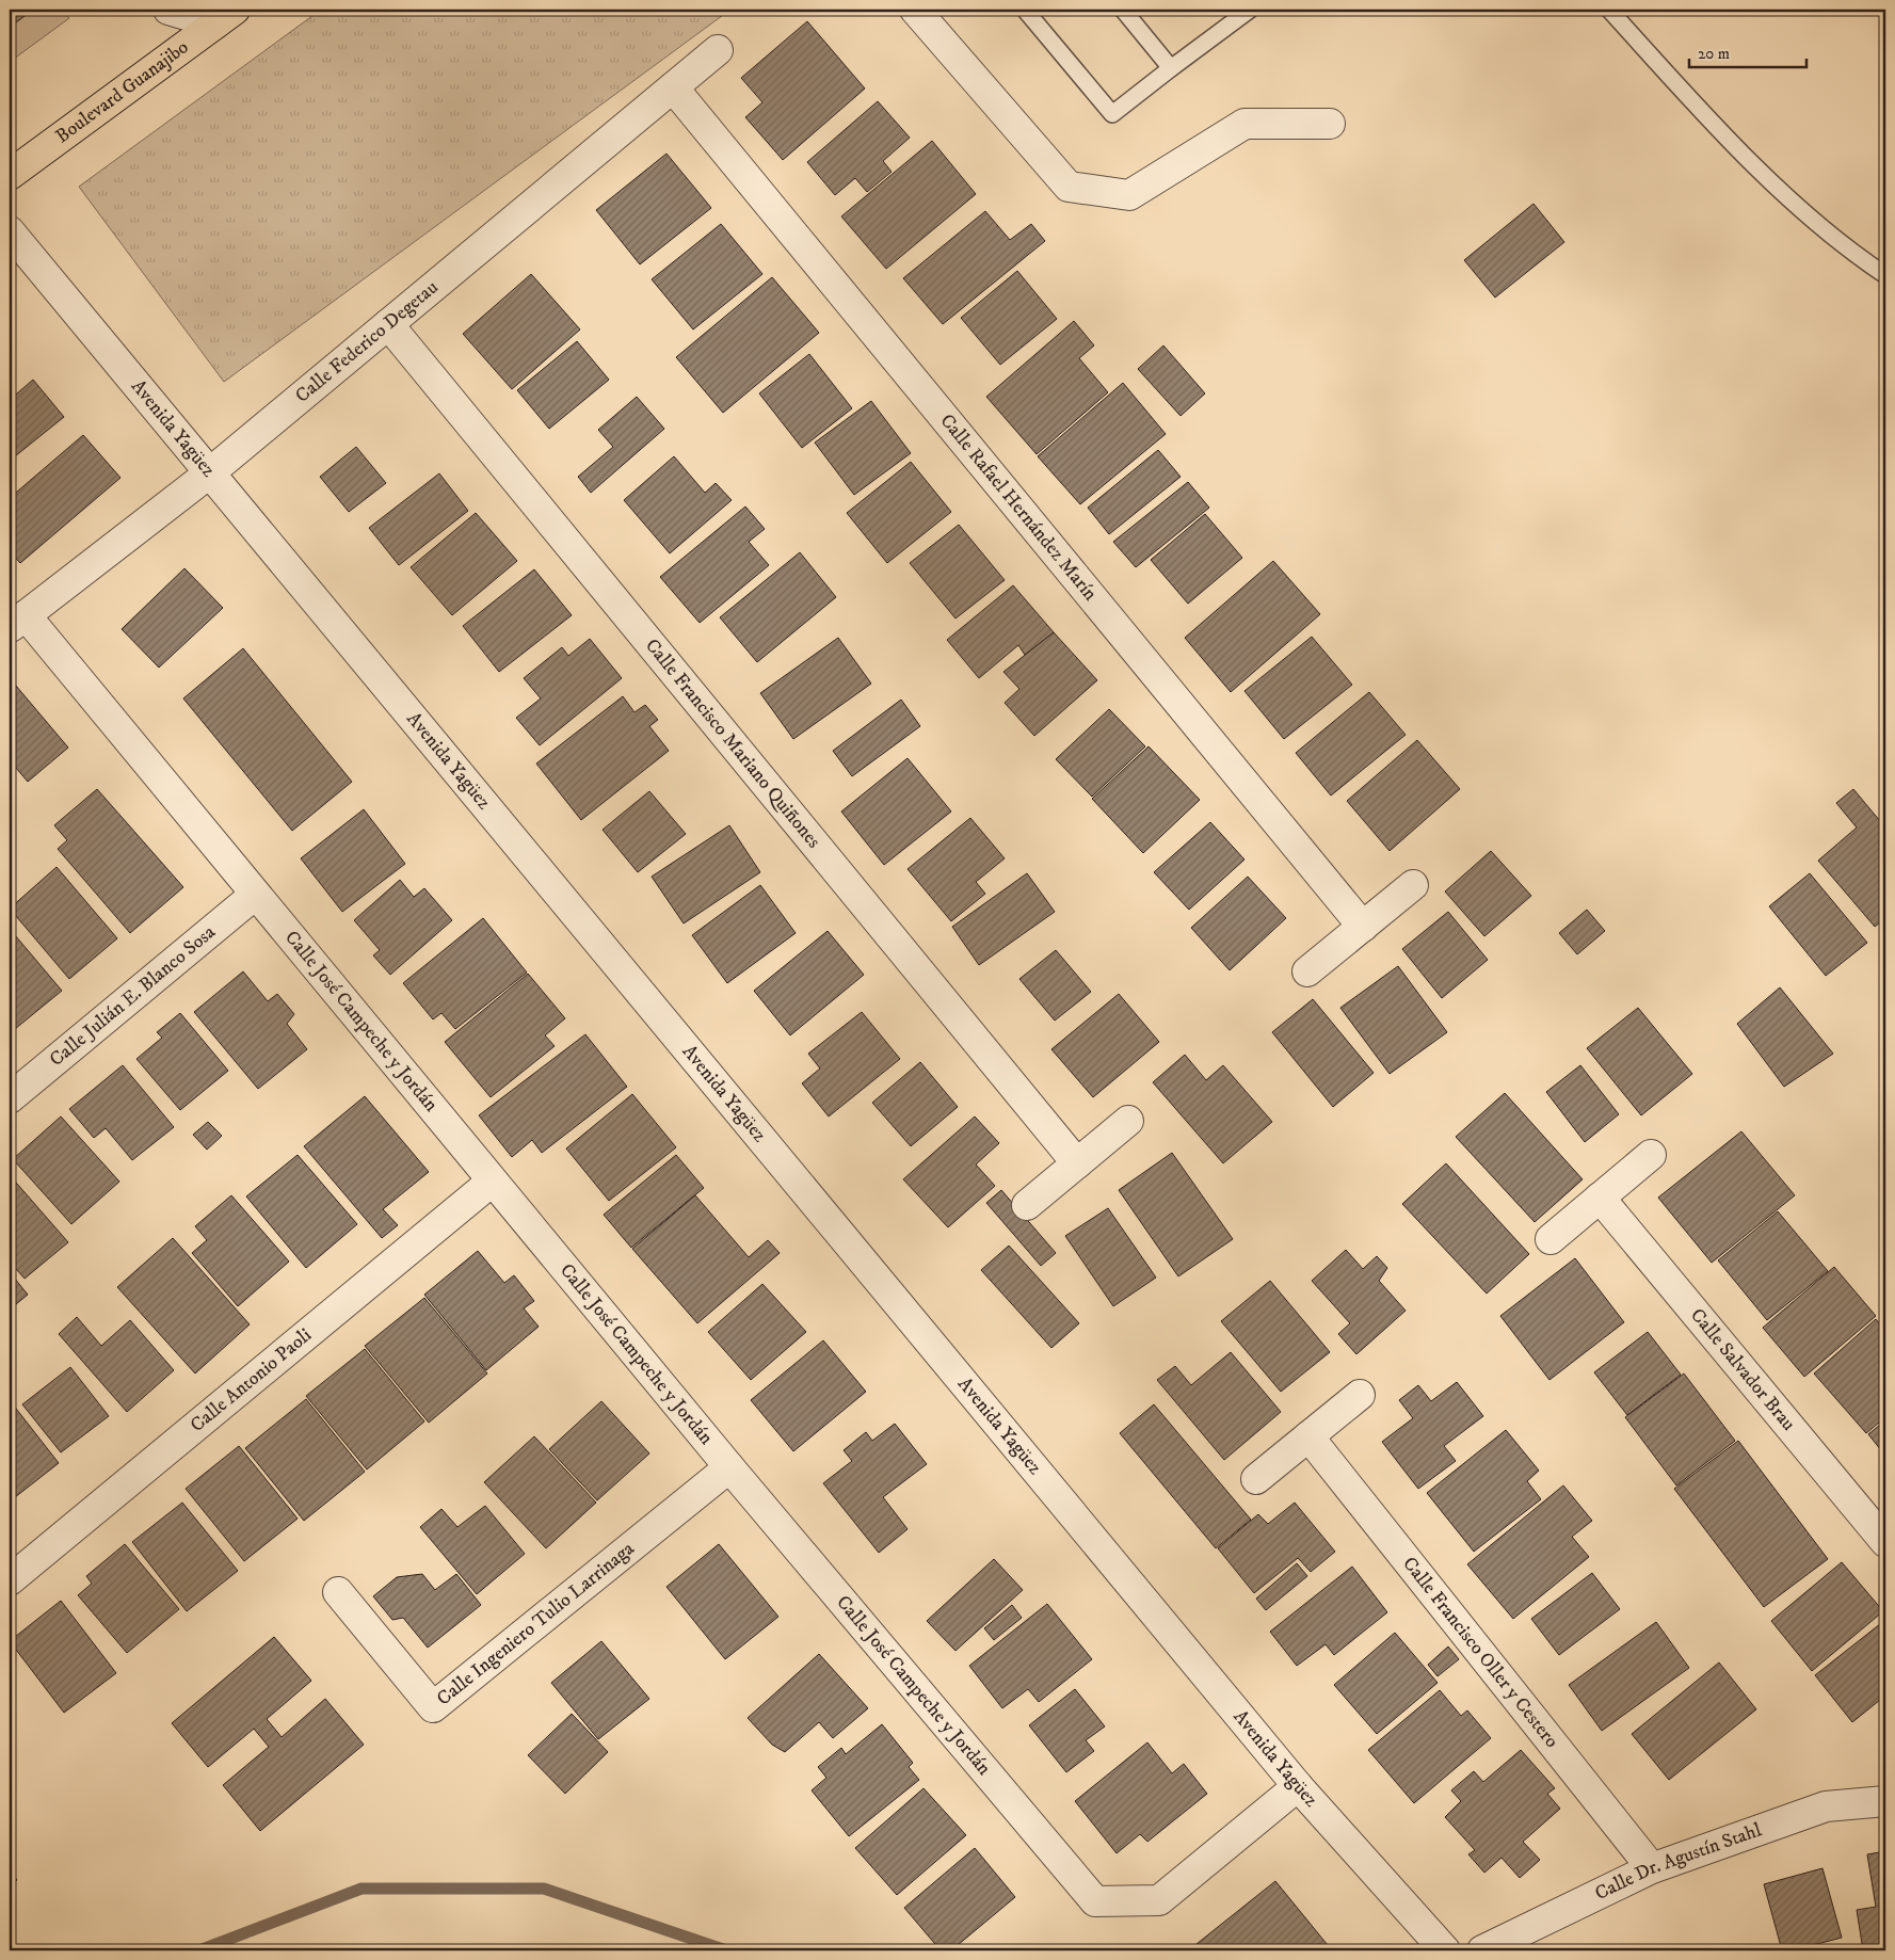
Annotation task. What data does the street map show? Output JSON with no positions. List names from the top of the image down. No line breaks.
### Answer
{"streets":{"main road":["Boulevard Guanajibo"],"street":["Calle Federico Degetau","Avenida Yagüez","Calle Rafael Hernández Marín","Calle Francisco Mariano Quiñones","Calle Julián E. Blanco Sosa","Calle José Campeche y Jordán","Calle Salvador Brau","Calle Antonio Paoli","Calle Ingeniero Tulio Larrinaga","Calle Francisco Oller y Cestero","Calle Dr. Agustín Stahl"]},"crossings":[["Calle Federico Degetau","Avenida Yagüez"],["Calle Federico Degetau","Calle Rafael Hernández Marín"],["Calle Federico Degetau","Calle Francisco Mariano Quiñones"],["Calle Federico Degetau","Calle José Campeche y Jordán"],["Avenida Yagüez","Calle José Campeche y Jordán"],["Calle Julián E. Blanco Sosa","Calle José Campeche y Jordán"],["Calle José Campeche y Jordán","Calle Antonio Paoli"],["Calle José Campeche y Jordán","Calle Ingeniero Tulio Larrinaga"],["Calle Francisco Oller y Cestero","Calle Dr. Agustín Stahl"]],"scale_bar":"20 m"}
